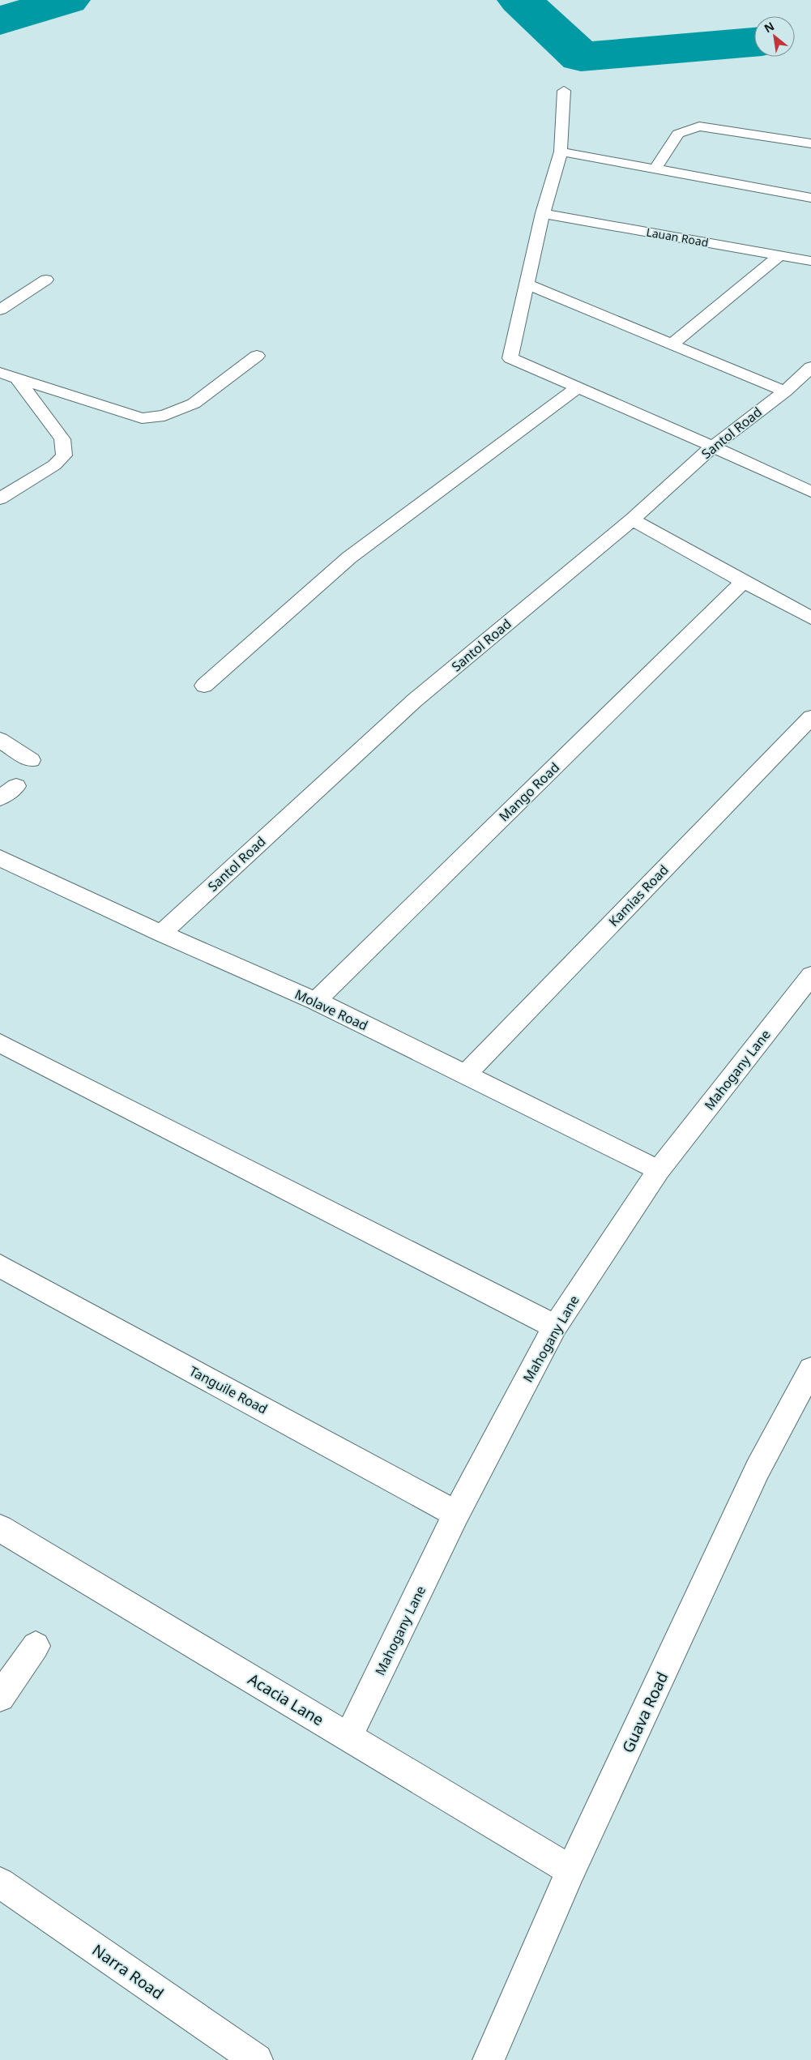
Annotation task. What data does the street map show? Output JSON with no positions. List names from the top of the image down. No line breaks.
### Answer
{"streets":{"street":["Lauan Road","Santol Road","Mango Road","Kamias Road","Molave Road","Mahogany Lane","Tanguile Road","Acacia Lane","Guava Road","Narra Road"]},"crossings":[["Santol Road","Molave Road"],["Mango Road","Molave Road"],["Kamias Road","Molave Road"],["Molave Road","Mahogany Lane"],["Mahogany Lane","Tanguile Road"],["Mahogany Lane","Acacia Lane"],["Acacia Lane","Guava Road"]],"north":"top left"}
